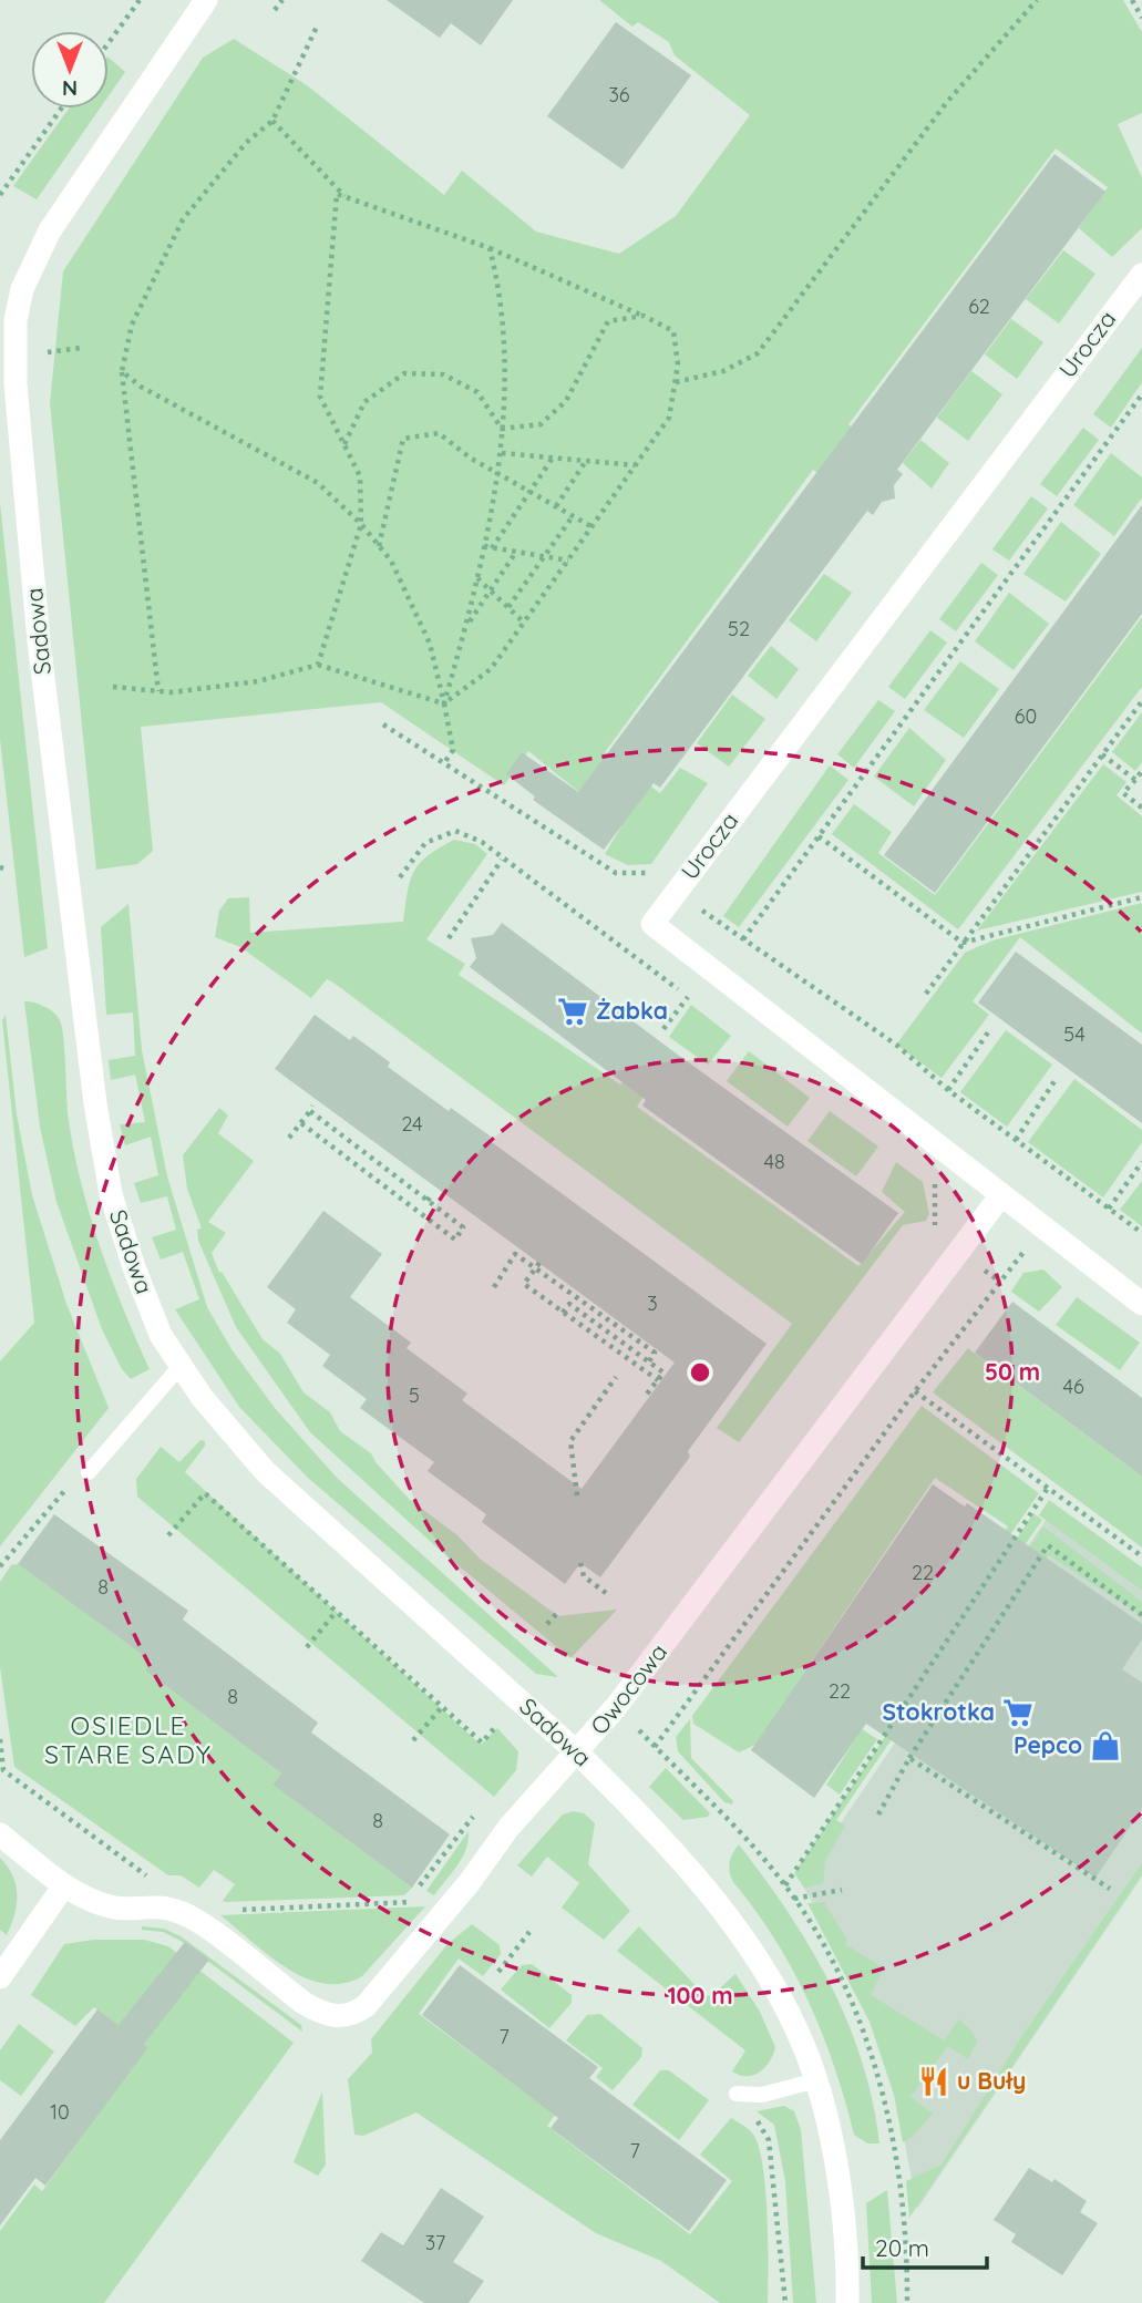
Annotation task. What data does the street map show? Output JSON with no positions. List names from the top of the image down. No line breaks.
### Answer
{"streets":{"street":["Urocza","Sadowa","Owocowa"]},"crossings":[["Urocza","Owocowa"],["Sadowa","Owocowa"]],"districts":["OSIEDLE STARE SADY"],"places":{"supermarket":["Żabka","Stokrotka"],"shop":["Pepco"],"restaurant":["u Buły"]},"house_numbers":["36","62","52","60","54","24","48","3","46","5","22","8","22","8","8","7","10","7","37"],"scale_bar":"20 m","north":"bottom","rings":["50 m","100 m"]}
